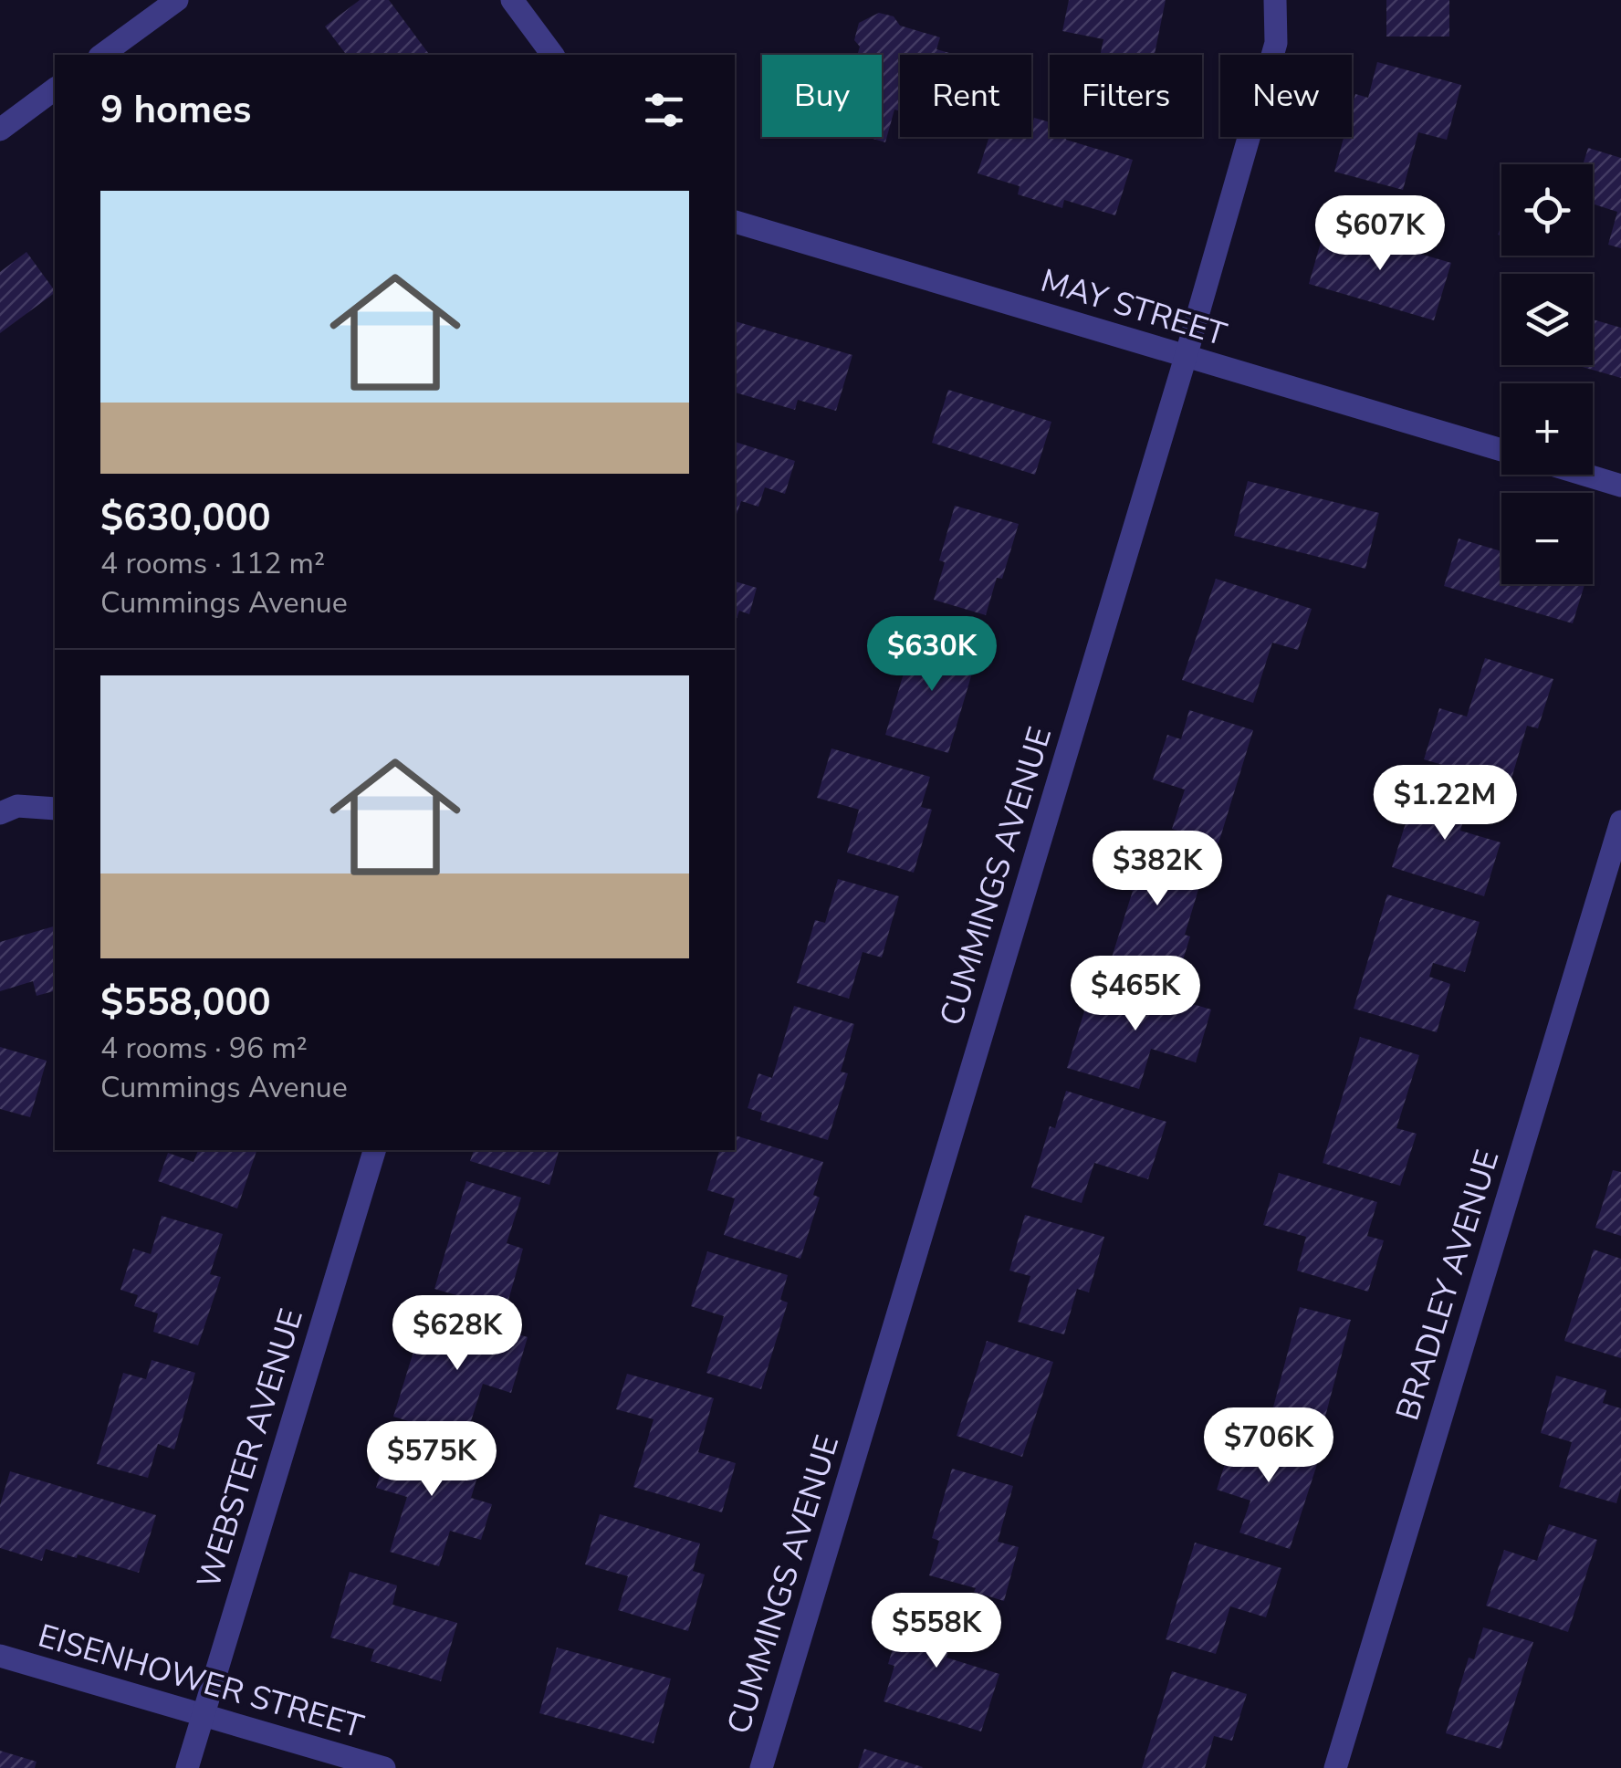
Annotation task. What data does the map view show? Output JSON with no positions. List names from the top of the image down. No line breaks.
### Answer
{"streets":{"street":["MAY STREET","CUMMINGS AVENUE","BRADLEY AVENUE","WEBSTER AVENUE","EISENHOWER STREET"]},"crossings":[["MAY STREET","CUMMINGS AVENUE"],["WEBSTER AVENUE","EISENHOWER STREET"]],"page":{"chip":["Buy","Rent","Filters","New"],"heading":"9 homes","map_buttons":["+","−"],"list":[{"name":"$630,000","note":"4 rooms · 112 m² · Cummings Avenue"},{"name":"$558,000","note":"4 rooms · 96 m² · Cummings Avenue"}],"price":["$607K","$630K","$1.22M","$382K","$465K","$628K","$706K","$575K","$558K"]}}
